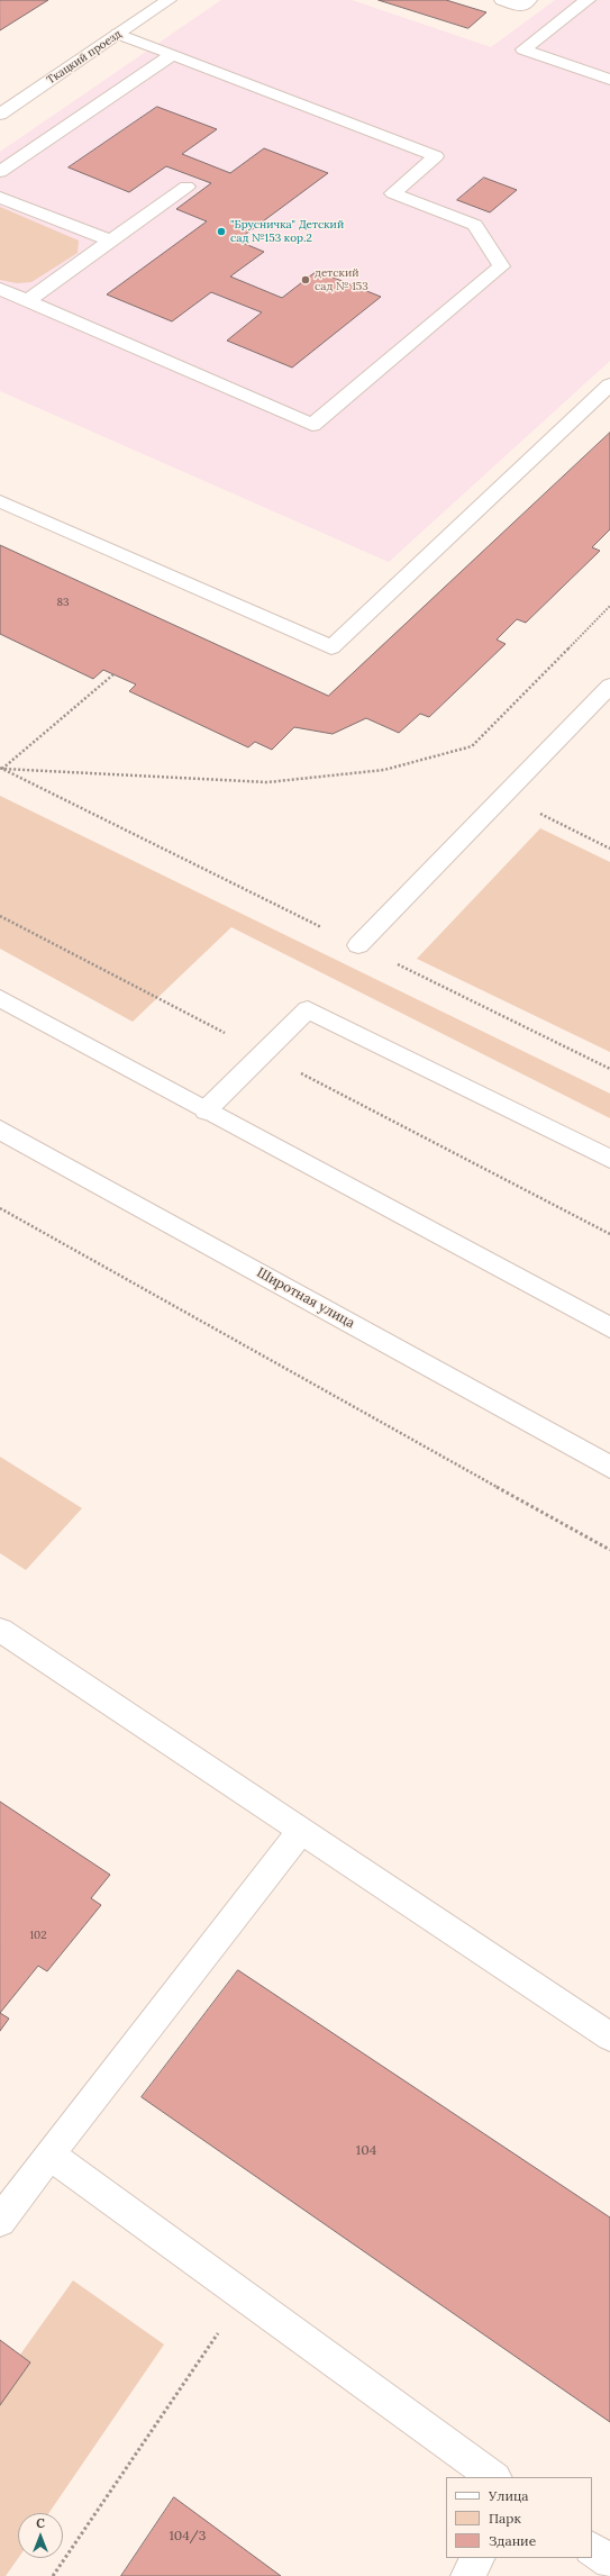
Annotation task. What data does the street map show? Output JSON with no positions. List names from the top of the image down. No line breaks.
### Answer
{"streets":{"main road":["Ткацкий проезд","Широтная улица"]},"places":["\"Брусничка\" Детский сад №153 кор.2","детский сад № 153"],"house_numbers":["83","102","104","104/3"],"legend":["Улица","Парк","Здание"],"north":"top"}
